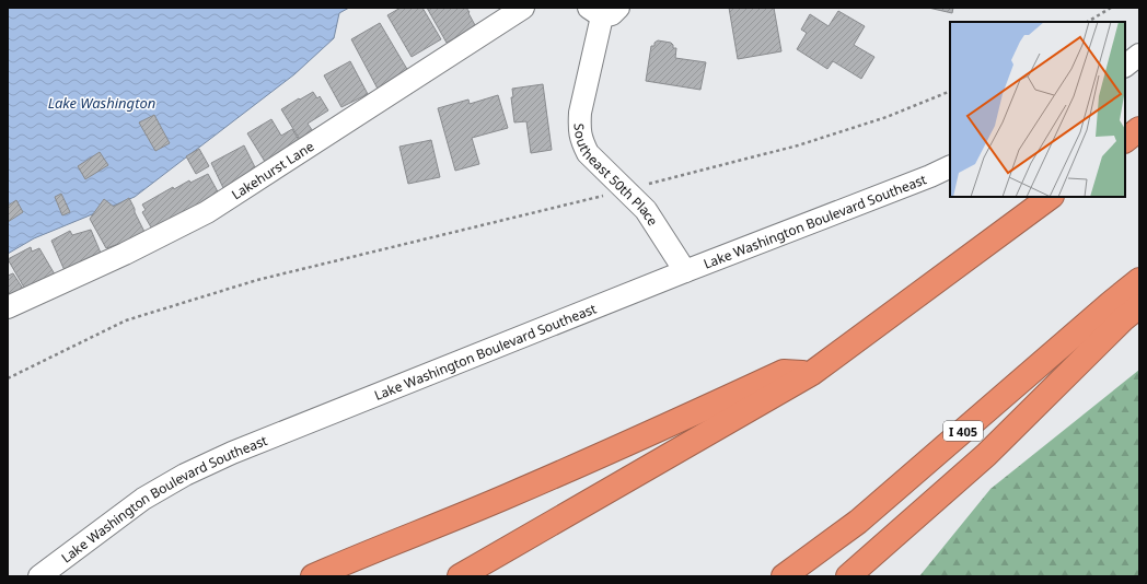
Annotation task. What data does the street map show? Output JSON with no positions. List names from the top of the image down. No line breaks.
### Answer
{"streets":{"highway":["I 405"],"street":["Lakehurst Lane","Southeast 50th Place","Lake Washington Boulevard Southeast"]},"crossings":[["Southeast 50th Place","Lake Washington Boulevard Southeast"]],"water":["Lake Washington"]}
